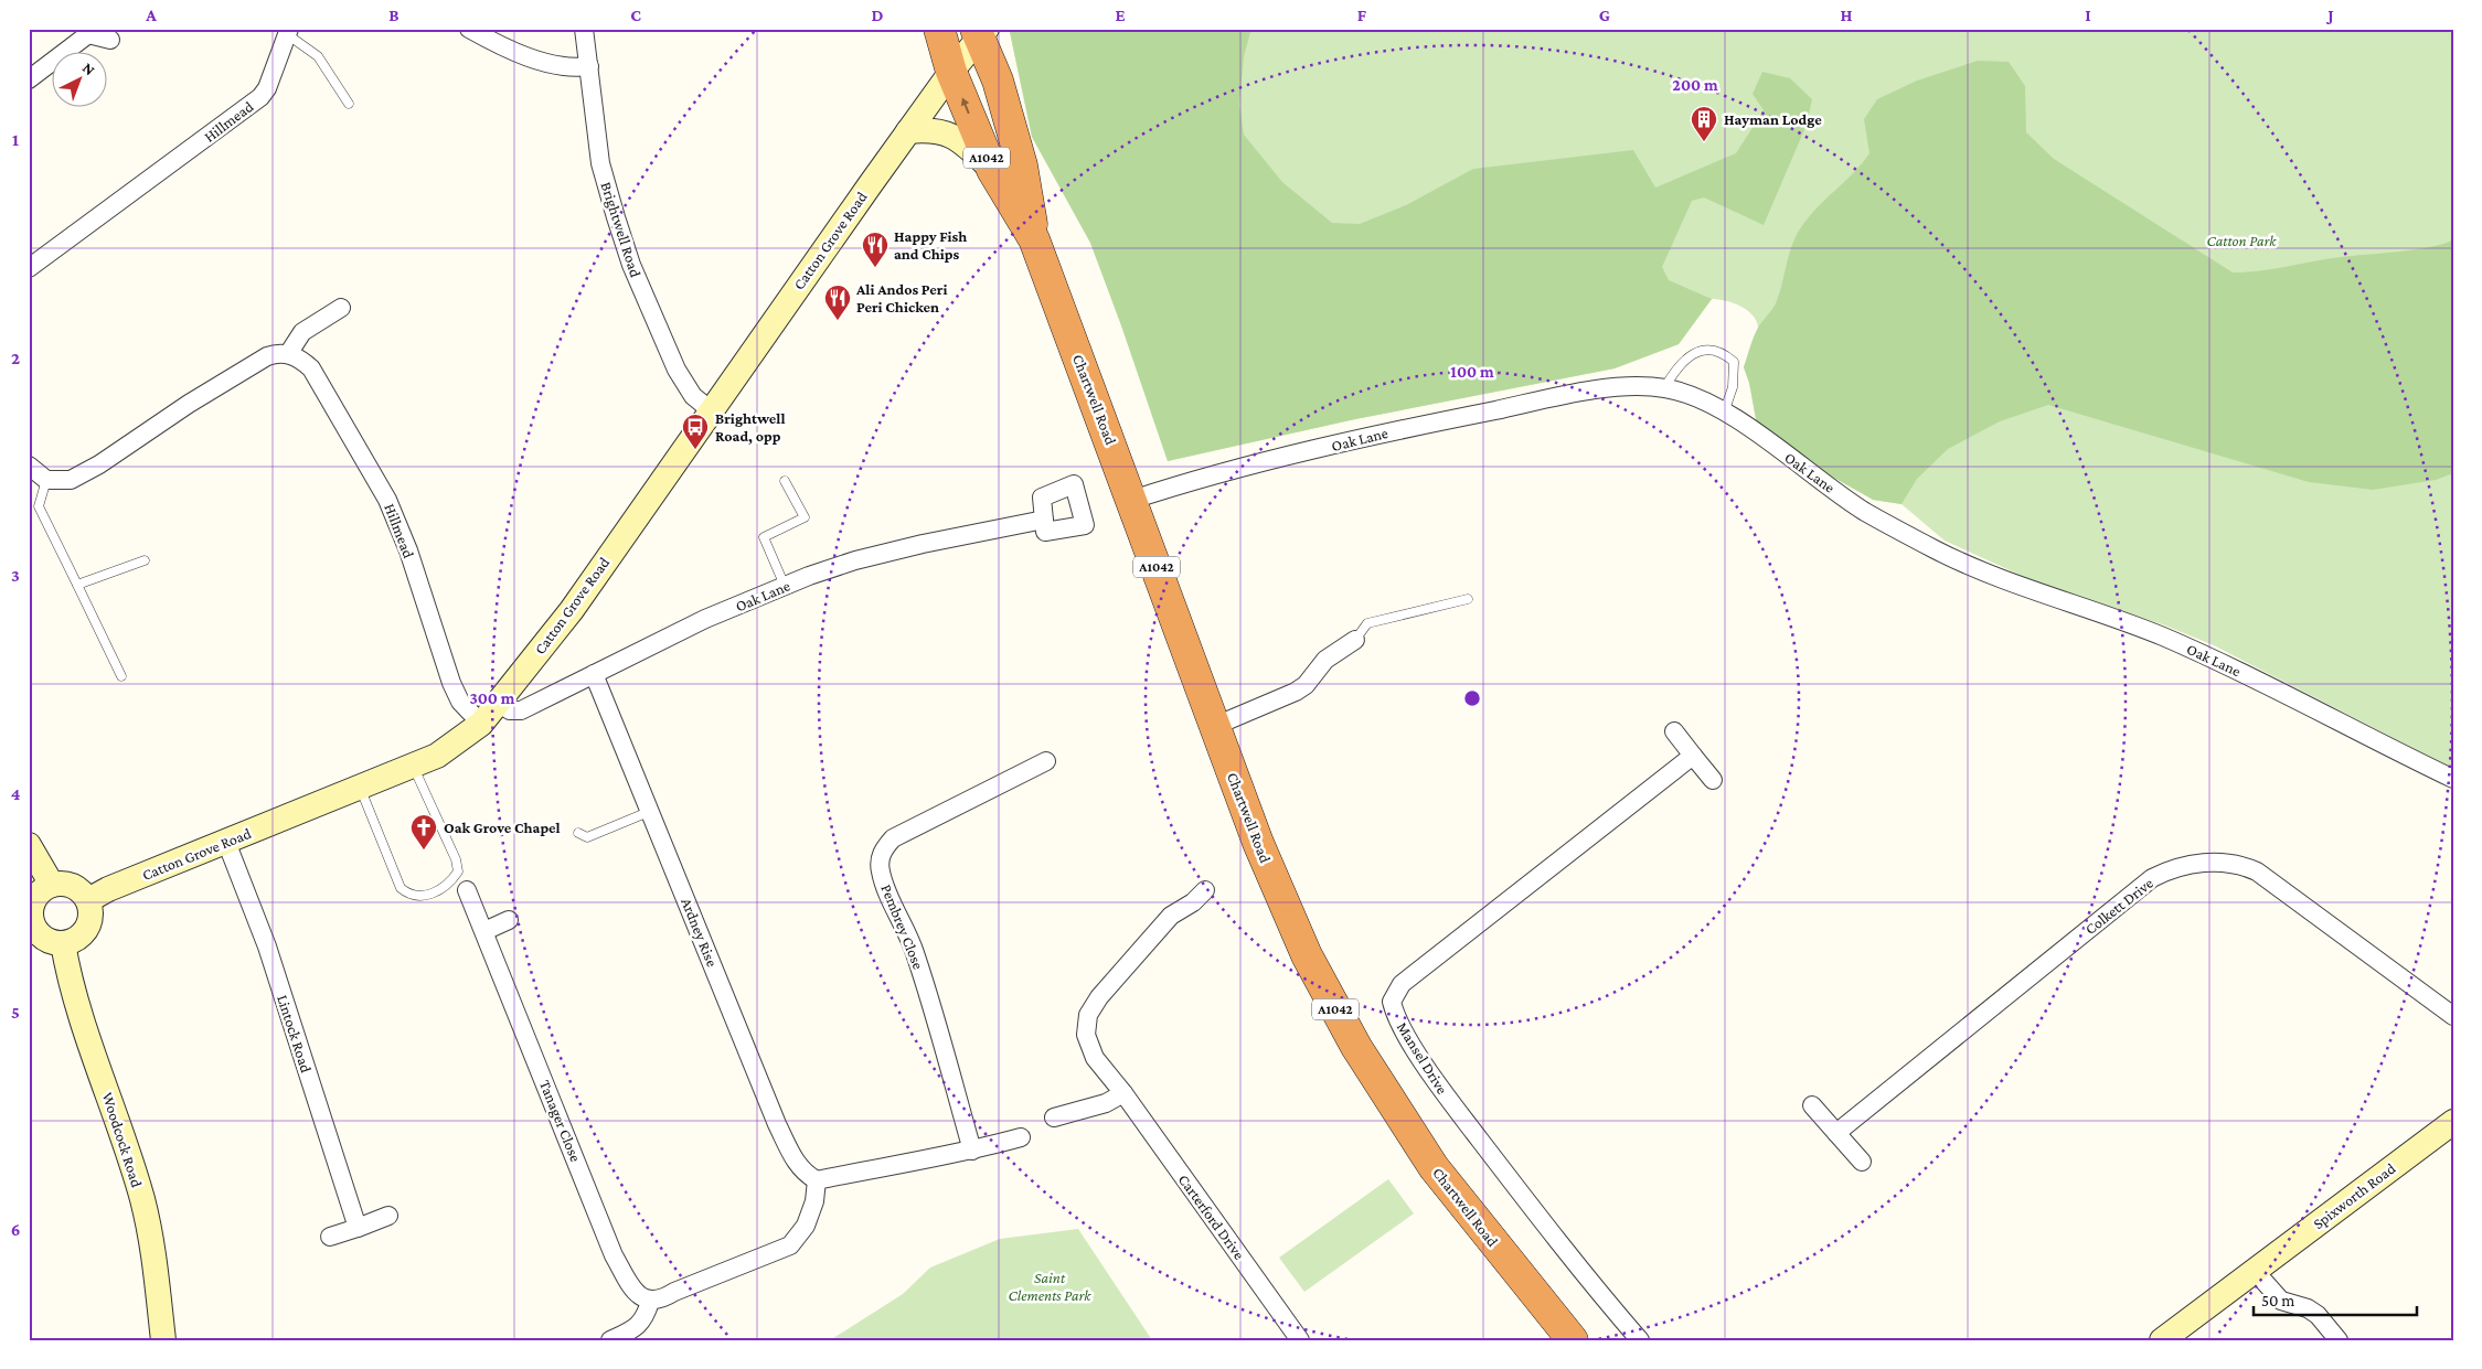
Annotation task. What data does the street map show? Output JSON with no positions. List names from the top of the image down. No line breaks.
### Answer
{"streets":{"highway":["A1042","Chartwell Road"],"street":["Hillmead","Brightwell Road","Catton Grove Road","Oak Lane","Colkett Drive","Pembrey Close","Ardney Rise","Lintock Road","Mansel Drive","Tanager Close","Woodcock Road","Spixworth Road","Carterford Drive"]},"crossings":[["Hillmead","Catton Grove Road"],["A1042","Catton Grove Road"],["A1042","Chartwell Road"],["Brightwell Road","Catton Grove Road"],["Catton Grove Road","Chartwell Road"],["Catton Grove Road","Oak Lane"],["Catton Grove Road","Lintock Road"],["Catton Grove Road","Woodcock Road"],["Chartwell Road","Oak Lane"],["Oak Lane","Ardney Rise"]],"parks":["Catton Park","Saint Clements Park"],"places":{"building":["Hayman Lodge"],"restaurant":["Happy Fish and Chips","Ali Andos Peri Peri Chicken"],"bus stop":["Brightwell Road, opp"],"church":["Oak Grove Chapel"]},"scale_bar":"50 m","north":"top right","grid":{"columns":["A","B","C","D","E","F","G","H","I","J"],"rows":["1","2","3","4","5","6"]},"rings":["200 m","100 m","300 m"]}
